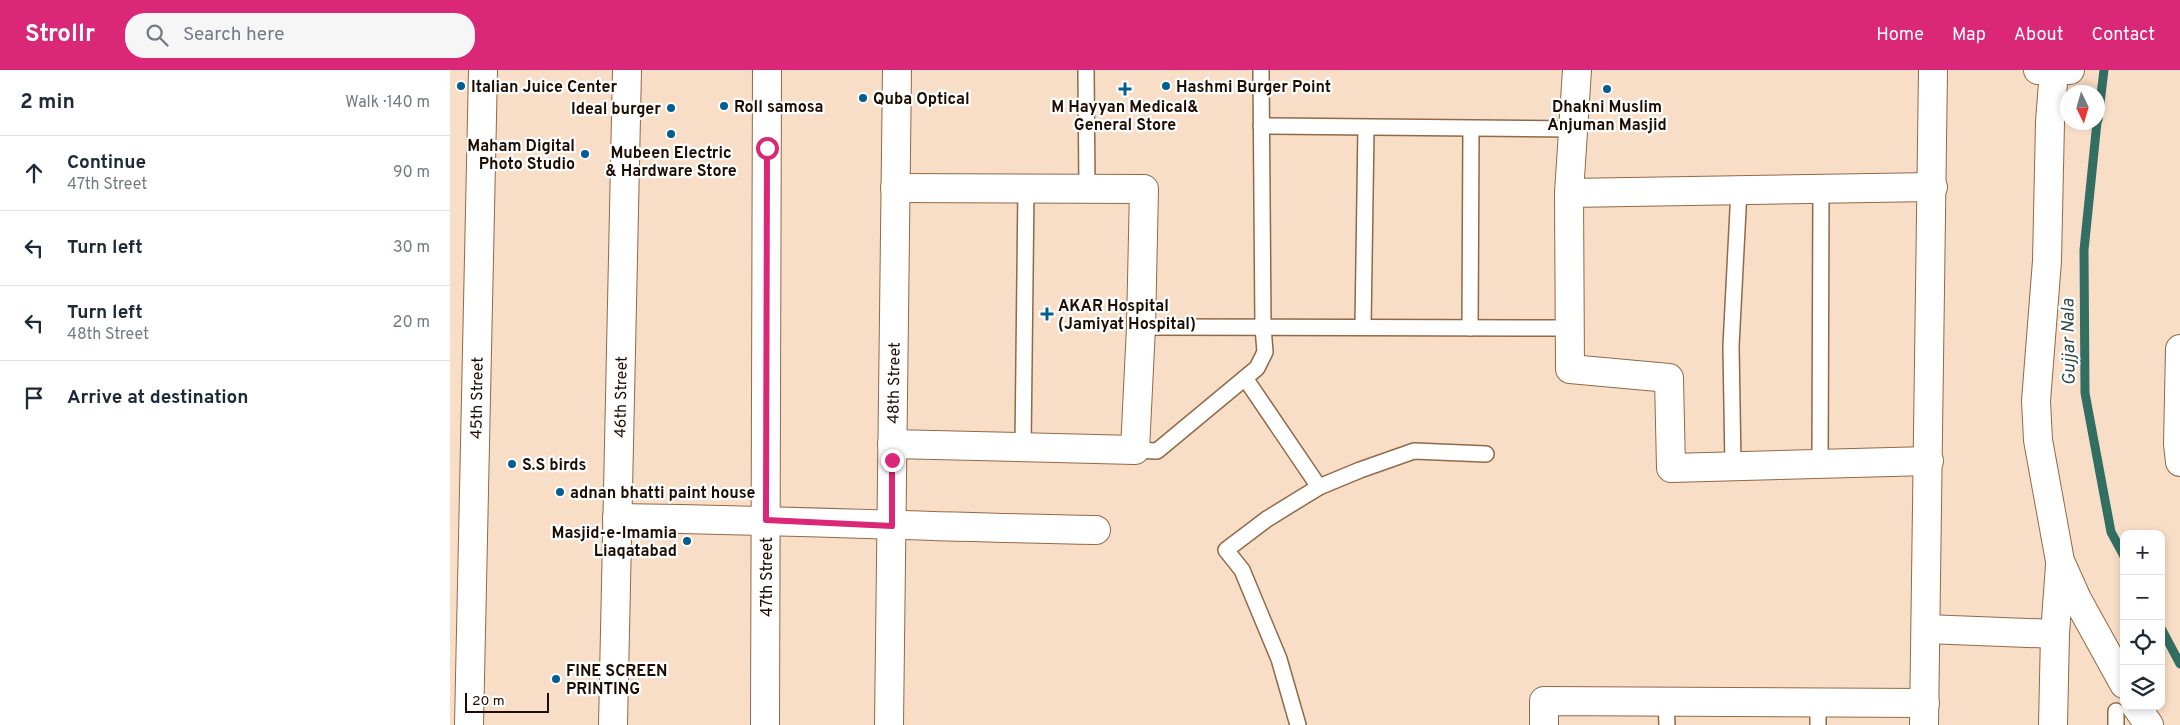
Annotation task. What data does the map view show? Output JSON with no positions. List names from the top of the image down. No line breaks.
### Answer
{"streets":{"street":["48th Street","46th Street","45th Street","47th Street"]},"water":["Gujjar Nala"],"places":{"other":["Italian Juice Center","Hashmi Burger Point","Dhakni Muslim Anjuman Masjid","Quba Optical","Roll samosa","Ideal burger","Mubeen Electric & Hardware Store","Maham Digital Photo Studio","S.S birds","adnan bhatti paint house","Masjid-e-Imamia Liaqatabad","FINE SCREEN PRINTING"],"health":["M Hayyan Medical& General Store","AKAR Hospital (Jamiyat Hospital)"]},"scale_bar":"20 m","north":"bottom","page":{"header":"Strollr","search":"Search here","nav":["Home","Map","About","Contact"],"heading":["2 min","Walk · 140 m"],"list":[["Continue","47th Street","90 m"],["Turn left","30 m"],["Turn left","48th Street","20 m"],"Arrive at destination"],"map_buttons":["+","−"],"scale":"20 m"}}
